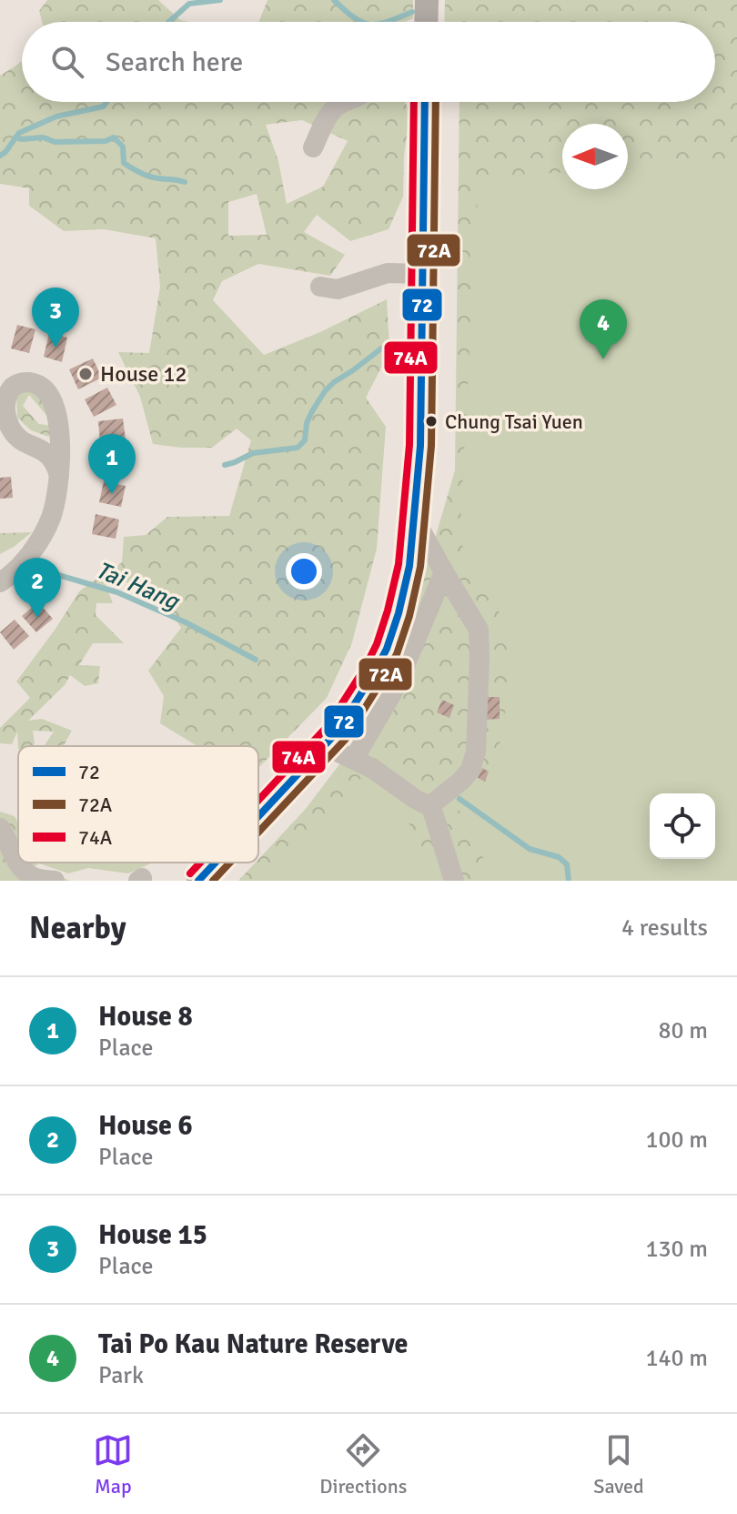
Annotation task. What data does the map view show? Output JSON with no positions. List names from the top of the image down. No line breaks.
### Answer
{"water":["Tai Hang"],"places":["House 12","Chung Tsai Yuen"],"lines":["transit line 72","transit line 72A","transit line 74A"],"legend":["72","72A","74A"],"north":"left","page":{"search":"Search here","pins":["3","4","1","2"],"heading":["Nearby","4 results"],"list":[{"mark":"1","name":"House 8","note":"Place","value":"80 m"},{"mark":"2","name":"House 6","note":"Place","value":"100 m"},{"mark":"3","name":"House 15","note":"Place","value":"130 m"},{"mark":"4","name":"Tai Po Kau Nature Reserve","note":"Park","value":"140 m"}],"nav":["Map","Directions","Saved"]}}
